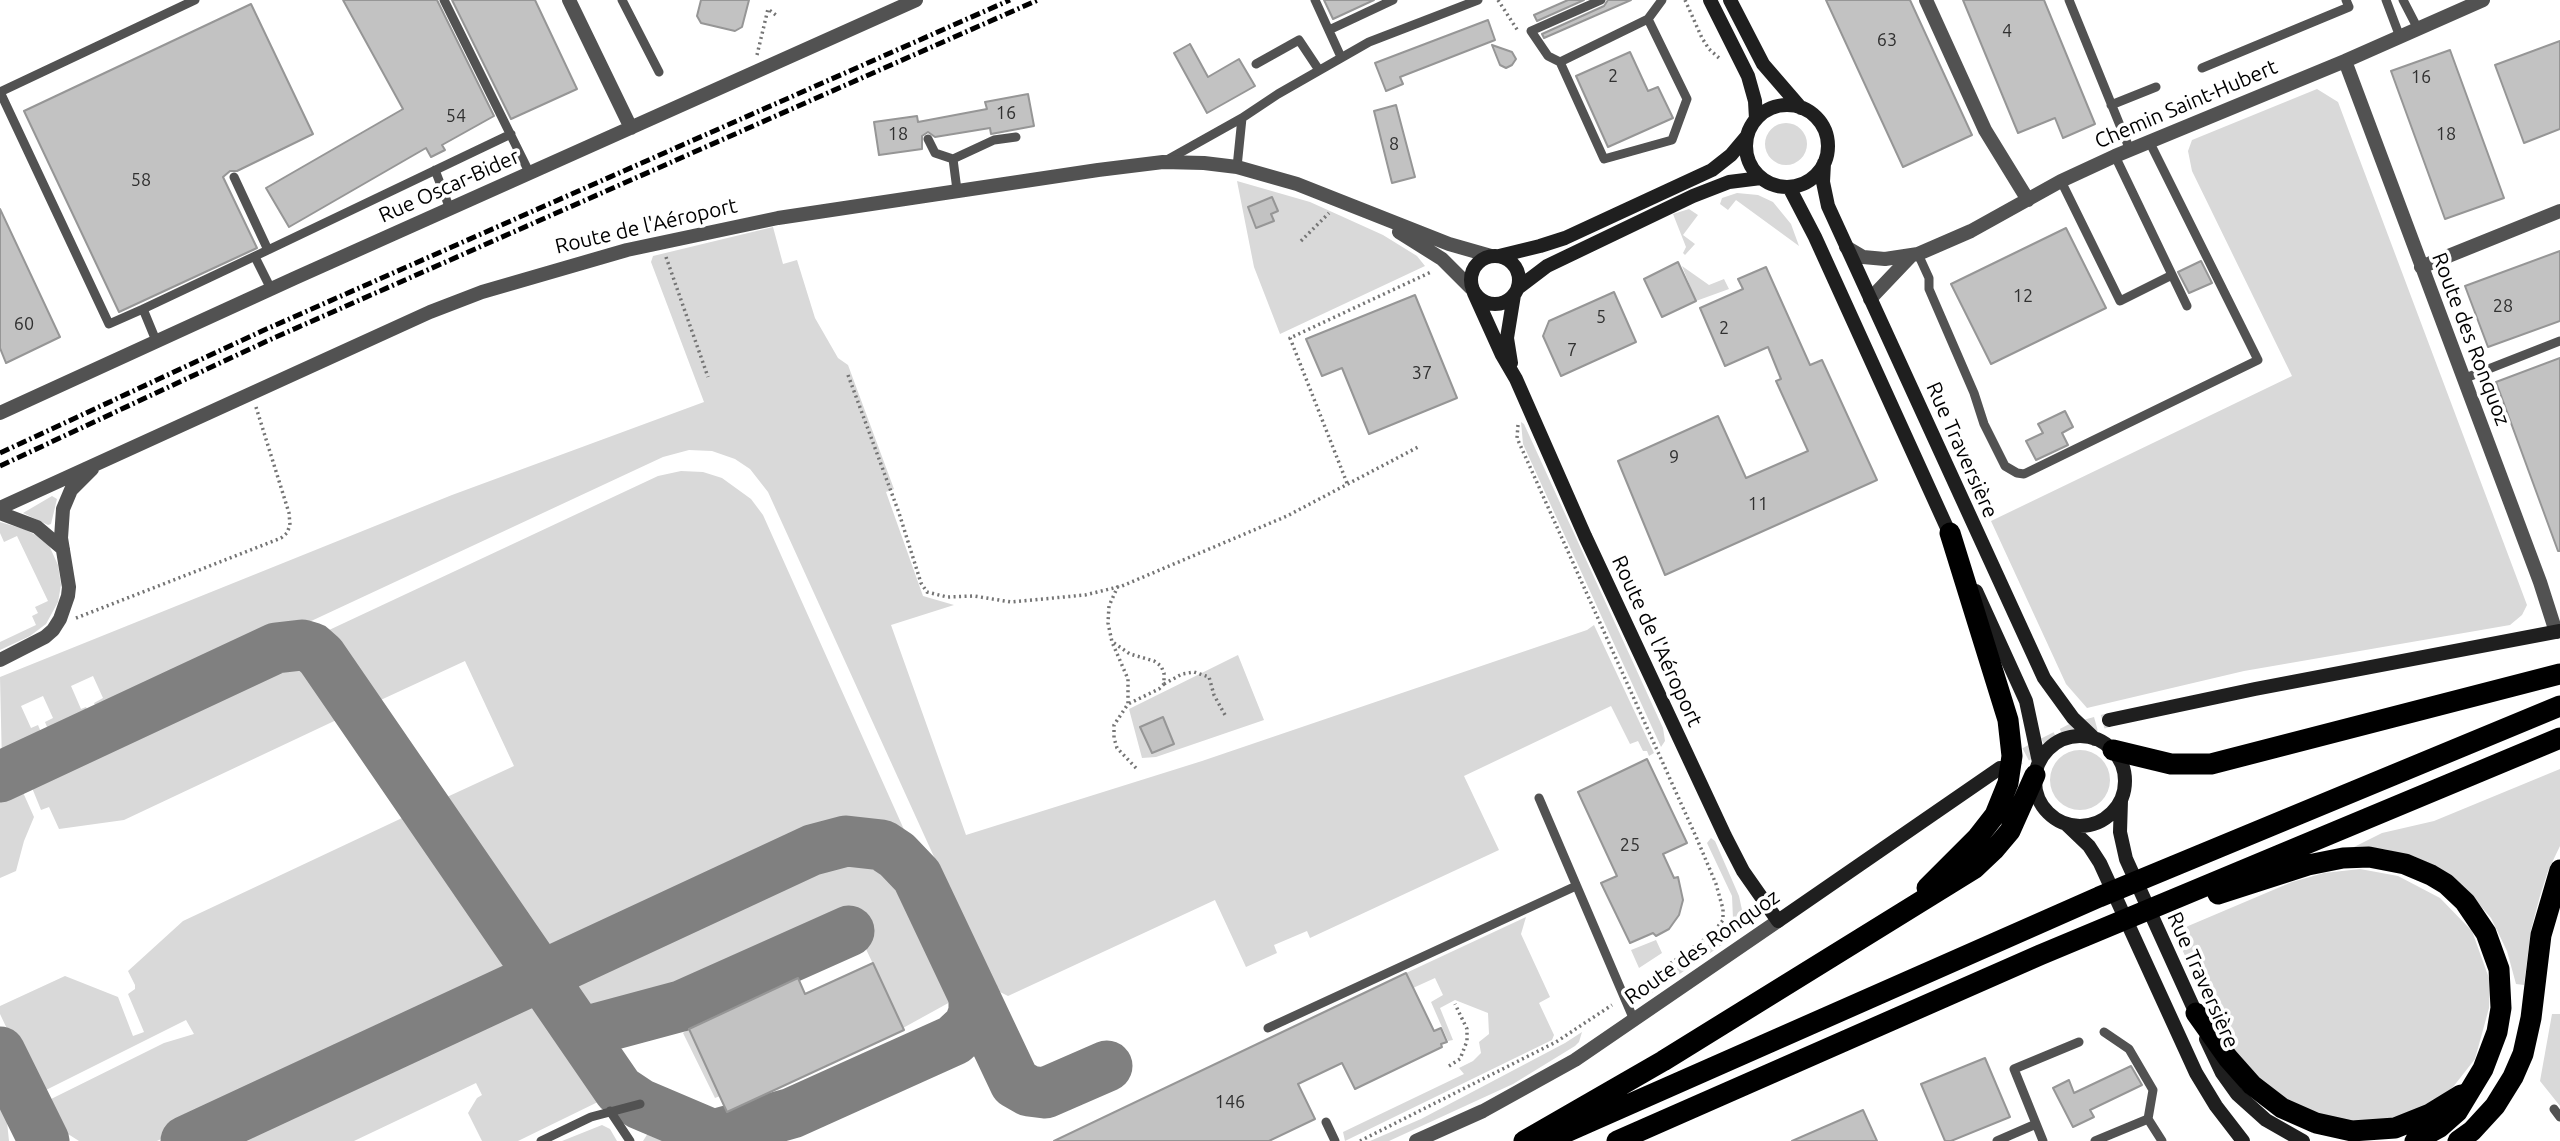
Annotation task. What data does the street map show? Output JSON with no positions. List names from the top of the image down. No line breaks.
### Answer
{"streets":{"main road":["Route de l'Aéroport","Route des Ronquoz","Rue Traversière"],"street":["Chemin Saint-Hubert","Rue Oscar-Bider"]},"crossings":[["Chemin Saint-Hubert","Route des Ronquoz"],["Chemin Saint-Hubert","Rue Traversière"],["Route de l'Aéroport","Route des Ronquoz"],["Route de l'Aéroport","Rue Traversière"]],"house_numbers":["4","63","2","16","16","54","18","18","8","58","12","28","5","60","2","7","37","9","11","25","146"]}
